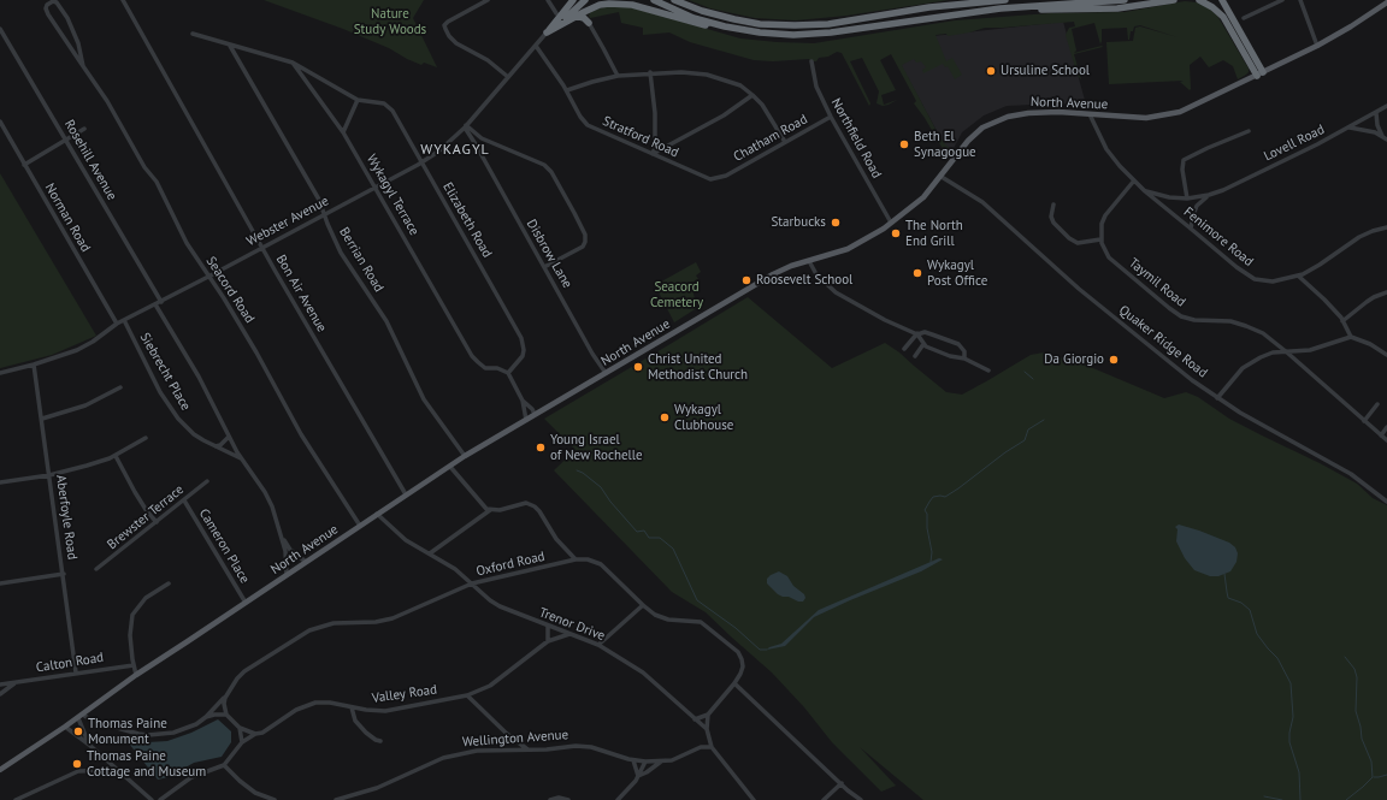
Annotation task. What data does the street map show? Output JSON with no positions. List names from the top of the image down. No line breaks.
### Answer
{"streets":{"main road":["North Avenue"],"street":["Stratford Road","Chatham Road","Northfield Road","Lovell Road","Rosehill Avenue","Wykagyl Terrace","Norman Road","Elizabeth Road","Webster Avenue","Fenimore Road","Disbrow Lane","Berrian Road","Taymil Road","Seacord Road","Bon Air Avenue","Quaker Ridge Road","Siebrecht Place","Aberfoyle Road","Brewster Terrace","Cameron Place","Oxford Road","Trenor Drive","Calton Road","Valley Road","Wellington Avenue"]},"crossings":[["North Avenue","Northfield Road"],["North Avenue","Lovell Road"],["North Avenue","Disbrow Lane"],["North Avenue","Berrian Road"],["North Avenue","Seacord Road"],["North Avenue","Bon Air Avenue"],["North Avenue","Quaker Ridge Road"],["North Avenue","Cameron Place"],["North Avenue","Trenor Drive"],["Stratford Road","Chatham Road"],["Stratford Road","Webster Avenue"],["Chatham Road","Northfield Road"],["Lovell Road","Fenimore Road"],["Rosehill Avenue","Webster Avenue"],["Wykagyl Terrace","Elizabeth Road"],["Wykagyl Terrace","Webster Avenue"],["Norman Road","Webster Avenue"],["Elizabeth Road","Webster Avenue"],["Webster Avenue","Disbrow Lane"],["Webster Avenue","Berrian Road"],["Webster Avenue","Seacord Road"],["Webster Avenue","Bon Air Avenue"],["Webster Avenue","Siebrecht Place"],["Webster Avenue","Aberfoyle Road"],["Aberfoyle Road","Calton Road"],["Brewster Terrace","Cameron Place"],["Oxford Road","Trenor Drive"],["Trenor Drive","Valley Road"]],"districts":["WYKAGYL"],"parks":["Nature Study Woods","Seacord Cemetery"],"places":["Ursuline School","Beth El Synagogue","Starbucks","The North End Grill","Wykagyl Post Office","Roosevelt School","Da Giorgio","Christ United Methodist Church","Wykagyl Clubhouse","Young Israel of New Rochelle","Thomas Paine Monument","Thomas Paine Cottage and Museum"]}
